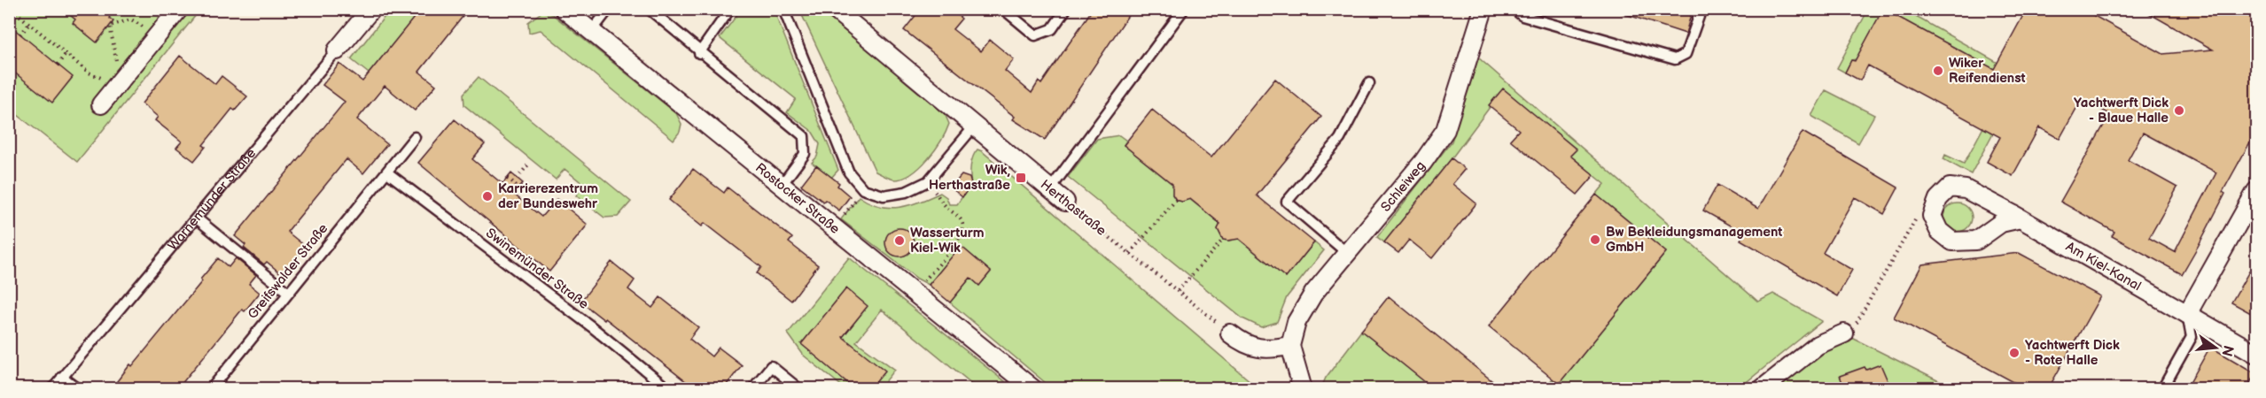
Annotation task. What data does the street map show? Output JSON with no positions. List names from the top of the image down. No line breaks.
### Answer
{"streets":{"street":["Schleiweg","Rostocker Straße","Warnemünder Straße","Herthastraße","Am Kiel-Kanal"],"lane":["Swinemünder Straße","Greifswalder Straße"]},"crossings":[["Swinemünder Straße","Greifswalder Straße"]],"places":{"other":["Wiker Reifendienst","Yachtwerft Dick - Blaue Halle","Karrierezentrum der Bundeswehr","Bw Bekleidungsmanagement GmbH","Wasserturm Kiel-Wik","Yachtwerft Dick - Rote Halle"],"transit":["Wik, Herthastraße"]},"north":"right"}
